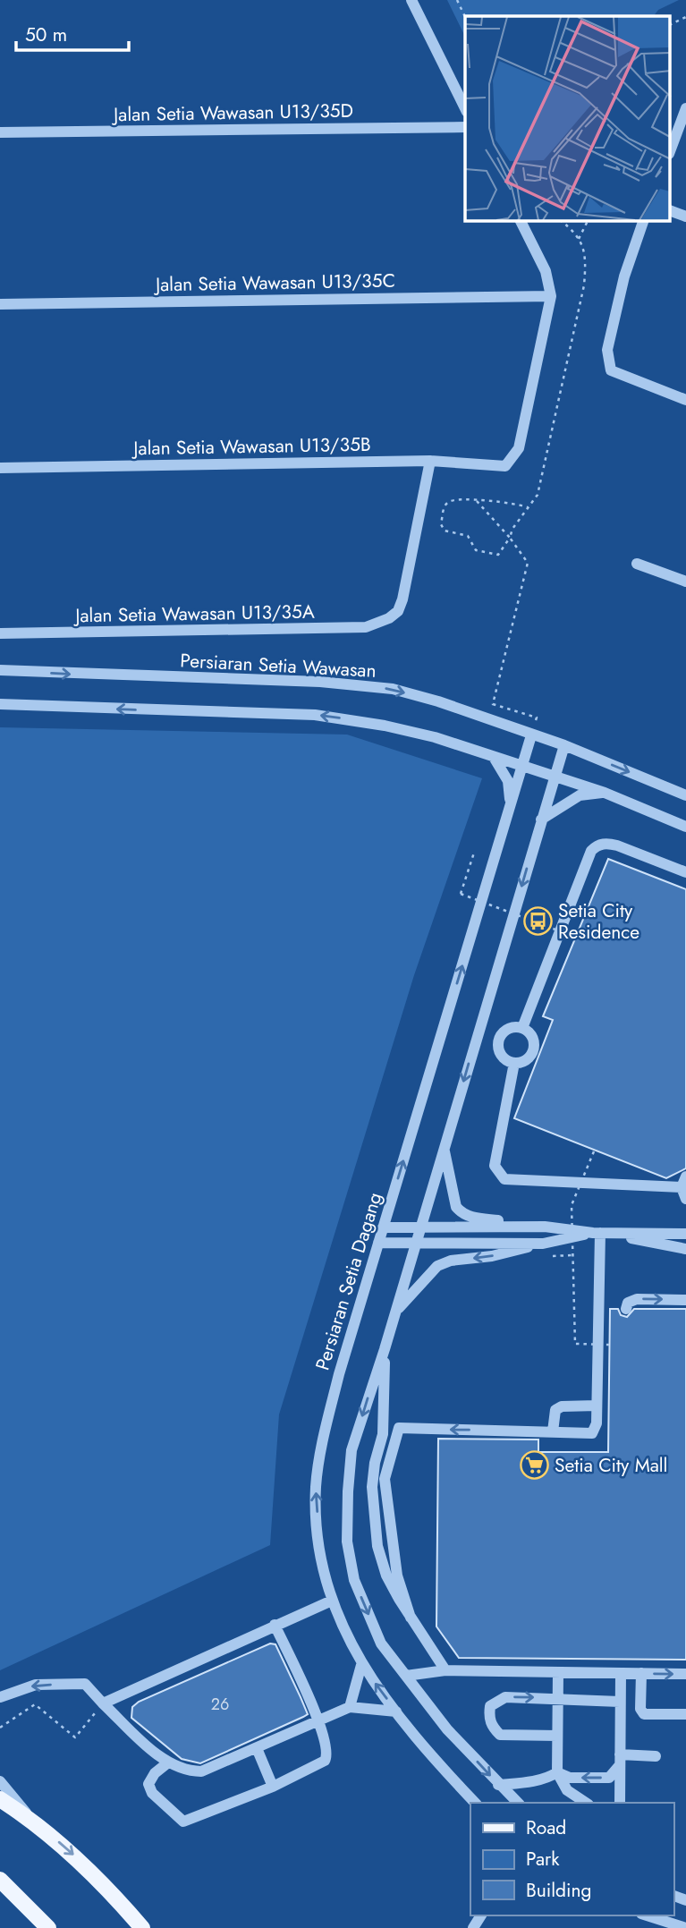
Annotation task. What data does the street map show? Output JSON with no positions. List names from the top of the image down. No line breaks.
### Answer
{"streets":{"street":["Jalan Setia Wawasan U13/35D","Jalan Setia Wawasan U13/35C","Jalan Setia Wawasan U13/35B","Jalan Setia Wawasan U13/35A","Persiaran Setia Wawasan","Persiaran Setia Dagang"]},"crossings":[["Jalan Setia Wawasan U13/35C","Jalan Setia Wawasan U13/35B"],["Jalan Setia Wawasan U13/35B","Jalan Setia Wawasan U13/35A"],["Persiaran Setia Wawasan","Persiaran Setia Dagang"]],"places":{"bus stop":["Setia City Residence"],"supermarket":["Setia City Mall"]},"house_numbers":["26"],"legend":["Road","Park","Building"],"scale_bar":"50 m"}
